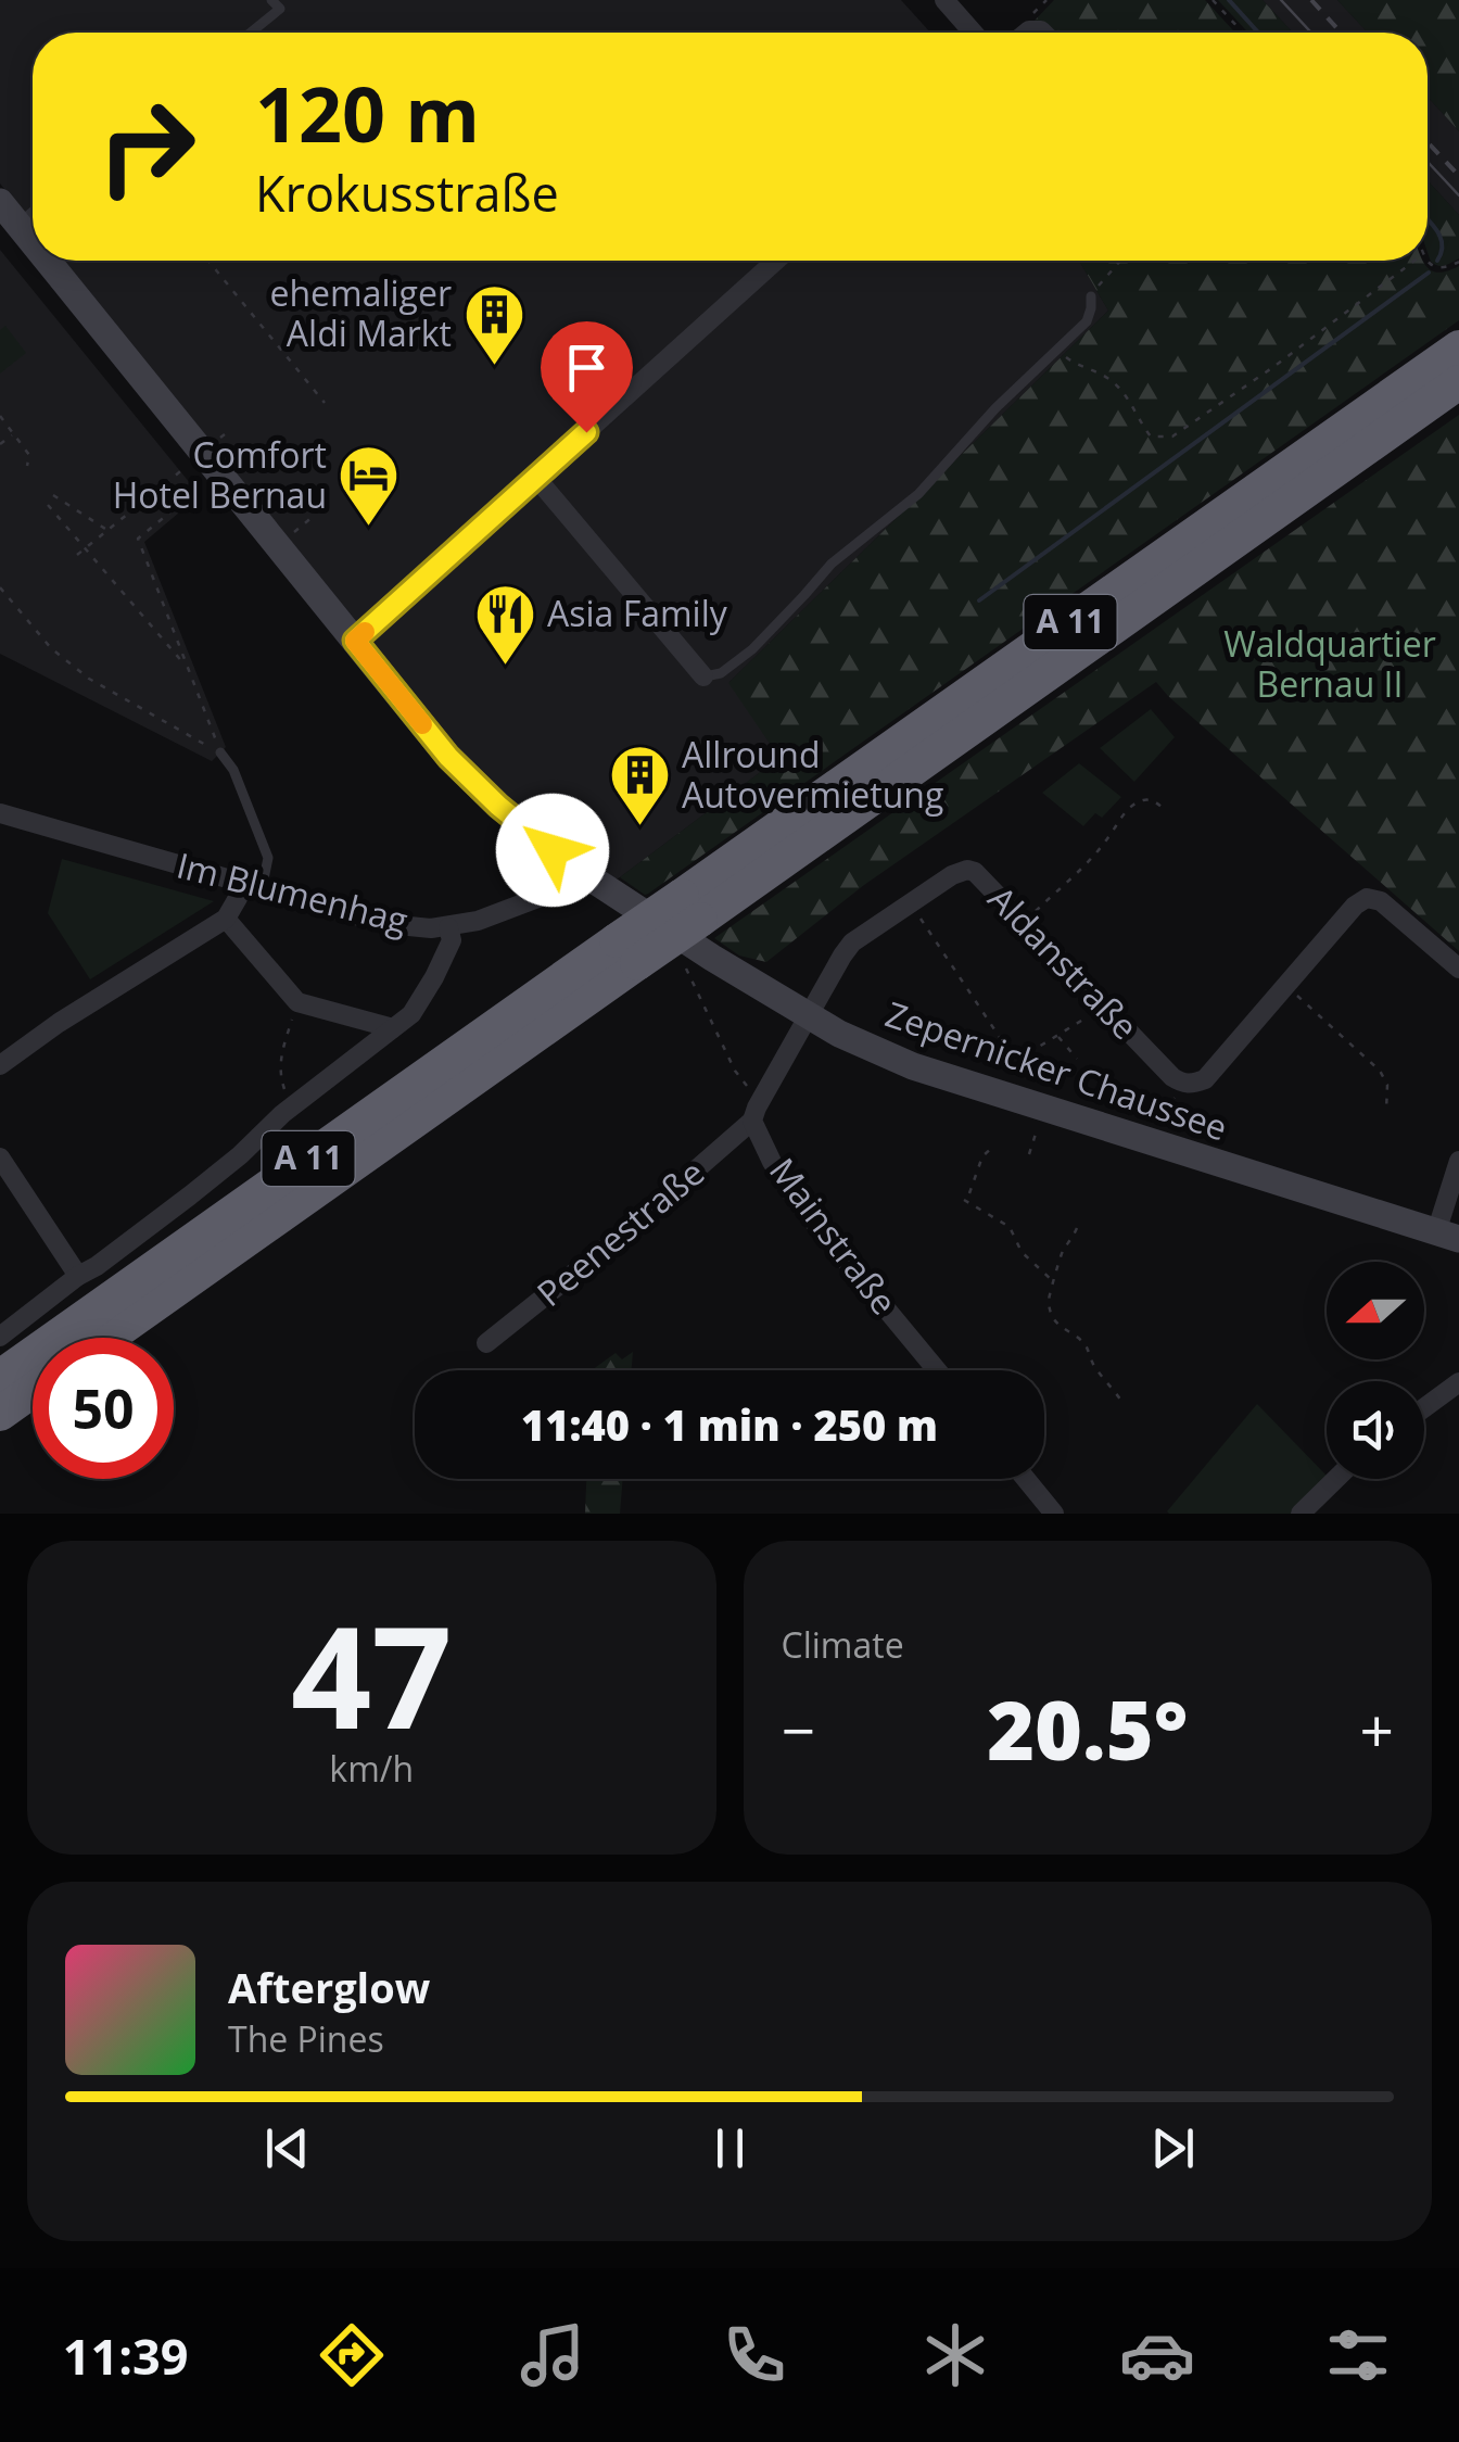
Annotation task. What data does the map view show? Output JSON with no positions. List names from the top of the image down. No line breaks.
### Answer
{"streets":{"highway":["A 11"],"main road":["Zepernicker Chaussee"],"street":["Im Blumenhag","Aldanstraße","Peenestraße","Mainstraße"]},"crossings":[["Im Blumenhag","Zepernicker Chaussee"],["Aldanstraße","Zepernicker Chaussee"],["Peenestraße","Mainstraße"]],"parks":["Waldquartier Bernau II"],"places":{"building":["ehemaliger Aldi Markt","Allround Autovermietung"],"hotel":["Comfort Hotel Bernau"],"restaurant":["Asia Family"]},"north":"left","page":{"turn":["120 m","Krokusstraße"],"limit":"50","trip":"11:40 · 1 min · 250 m","tile":[["47","km/h"],"Climate"],"heat":["−","20.5°","+"],"song":["Afterglow","The Pines"],"tabs":"11:39"}}
